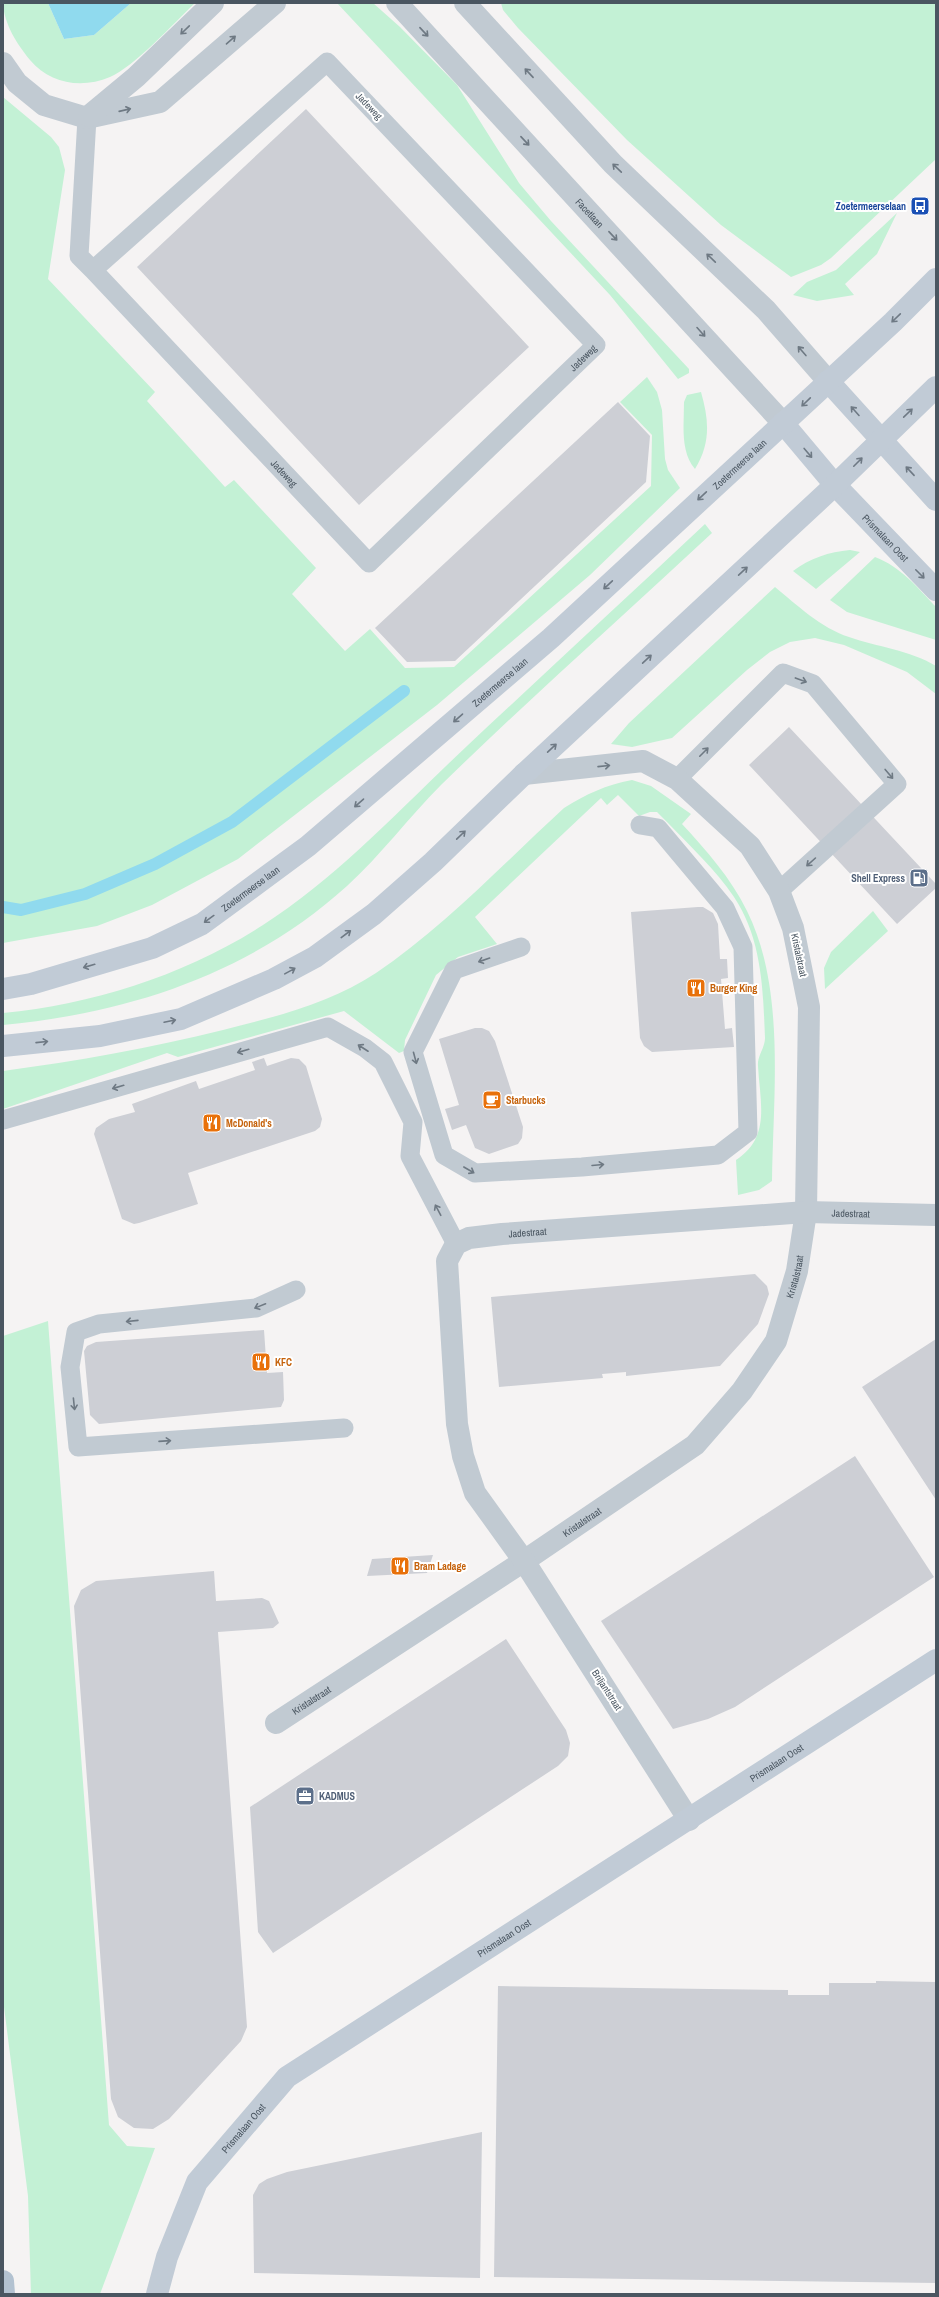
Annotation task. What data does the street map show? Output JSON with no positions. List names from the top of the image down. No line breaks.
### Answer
{"streets":{"street":["Facetlaan","Zoetermeerse laan","Prismalaan Oost","Kristalstraat","Jadestraat","Briljantstraat"],"lane":["Jadeweg"]},"crossings":[["Facetlaan","Zoetermeerse laan"],["Facetlaan","Prismalaan Oost"],["Zoetermeerse laan","Prismalaan Oost"],["Prismalaan Oost","Briljantstraat"],["Kristalstraat","Jadestraat"],["Kristalstraat","Briljantstraat"]],"places":{"bus stop":["Zoetermeerselaan"],"fuel station":["Shell Express"],"restaurant":["Burger King","McDonald's","KFC","Bram Ladage"],"cafe":["Starbucks"],"office":["KADMUS"]}}
